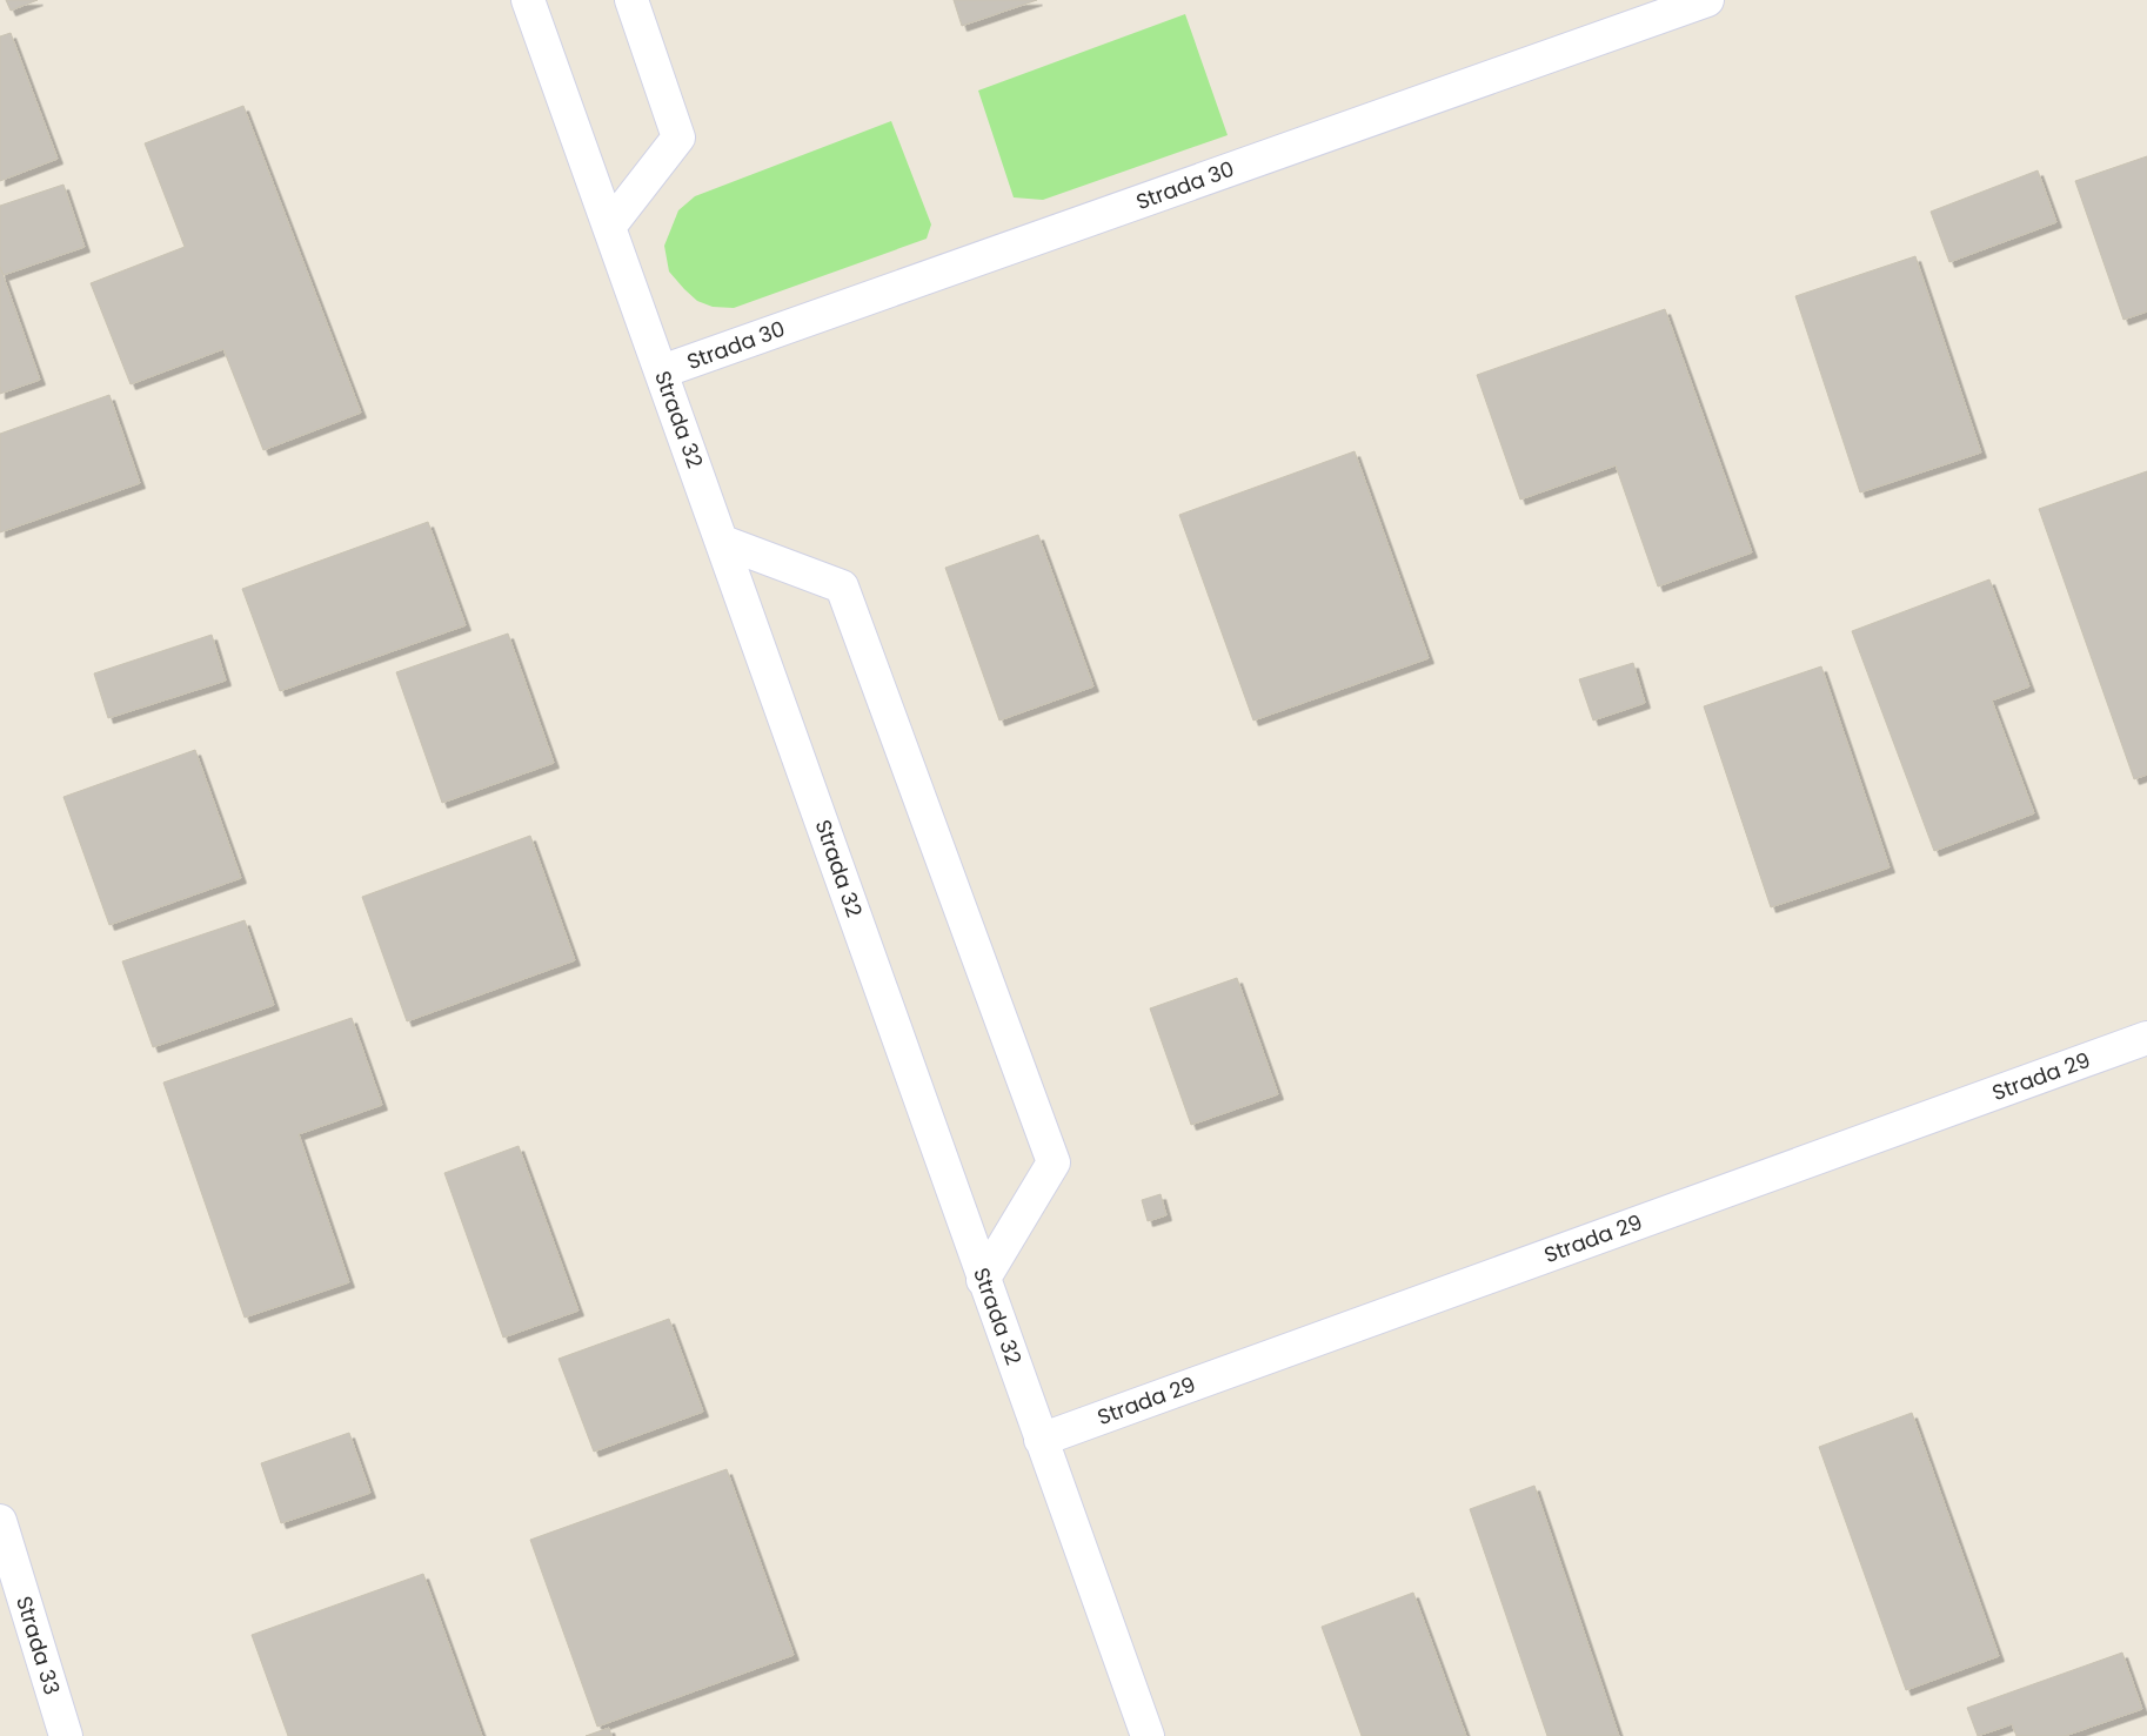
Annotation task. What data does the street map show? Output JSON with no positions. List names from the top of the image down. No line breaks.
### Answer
{"streets":{"street":["Strada 30","Strada 32","Strada 29","Strada 33"]},"crossings":[["Strada 30","Strada 32"],["Strada 32","Strada 29"]]}
